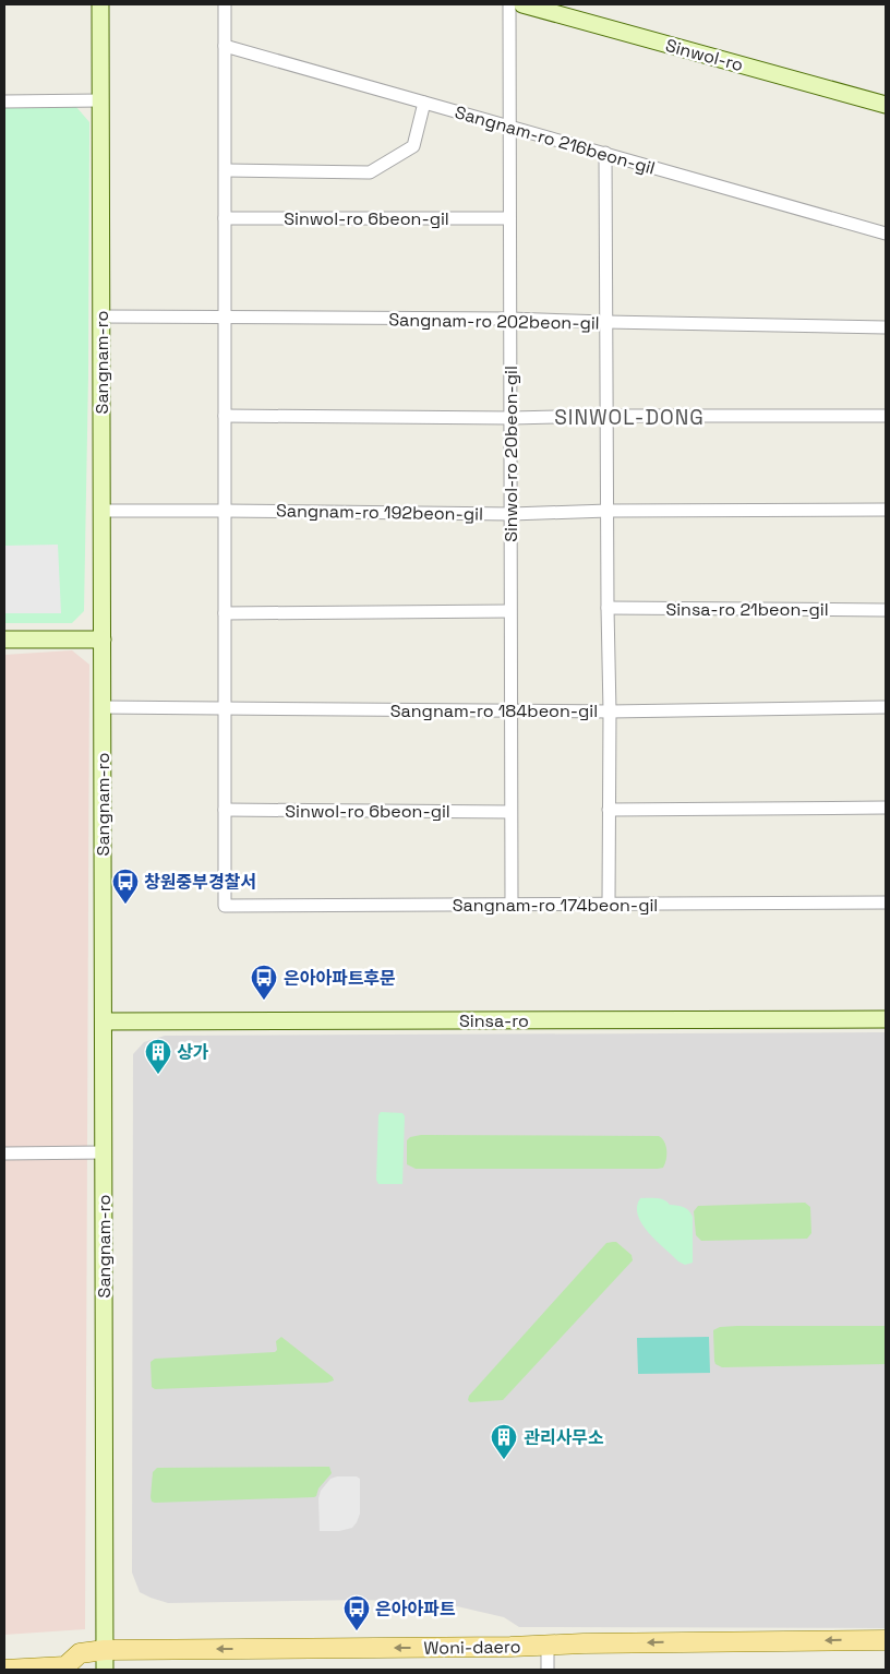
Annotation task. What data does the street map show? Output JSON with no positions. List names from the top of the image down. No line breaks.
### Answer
{"streets":{"main road":["Sinwol-ro","Sangnam-ro","Sinsa-ro","Woni-daero"],"street":["Sangnam-ro 216beon-gil","Sinwol-ro 6beon-gil","Sangnam-ro 202beon-gil","Sinwol-ro 20beon-gil","Sangnam-ro 192beon-gil","Sinsa-ro 21beon-gil","Sangnam-ro 184beon-gil","Sangnam-ro 174beon-gil"]},"crossings":[["Sangnam-ro 216beon-gil","Sinwol-ro 20beon-gil"],["Sinwol-ro 6beon-gil","Sinwol-ro 20beon-gil"],["Sinwol-ro 6beon-gil","Sangnam-ro 174beon-gil"],["Sangnam-ro 202beon-gil","Sangnam-ro"],["Sangnam-ro 202beon-gil","Sinwol-ro 20beon-gil"],["Sangnam-ro","Sangnam-ro 192beon-gil"],["Sangnam-ro","Sangnam-ro 184beon-gil"],["Sangnam-ro","Sinsa-ro"],["Sangnam-ro","Woni-daero"],["Sinwol-ro 20beon-gil","Sangnam-ro 192beon-gil"],["Sinwol-ro 20beon-gil","Sangnam-ro 184beon-gil"],["Sinwol-ro 20beon-gil","Sangnam-ro 174beon-gil"]],"one_way":["Woni-daero"],"districts":["SINWOL-DONG"],"places":{"bus stop":["창원중부경찰서","은아아파트후문","은아아파트"],"building":["상가","관리사무소"]}}
